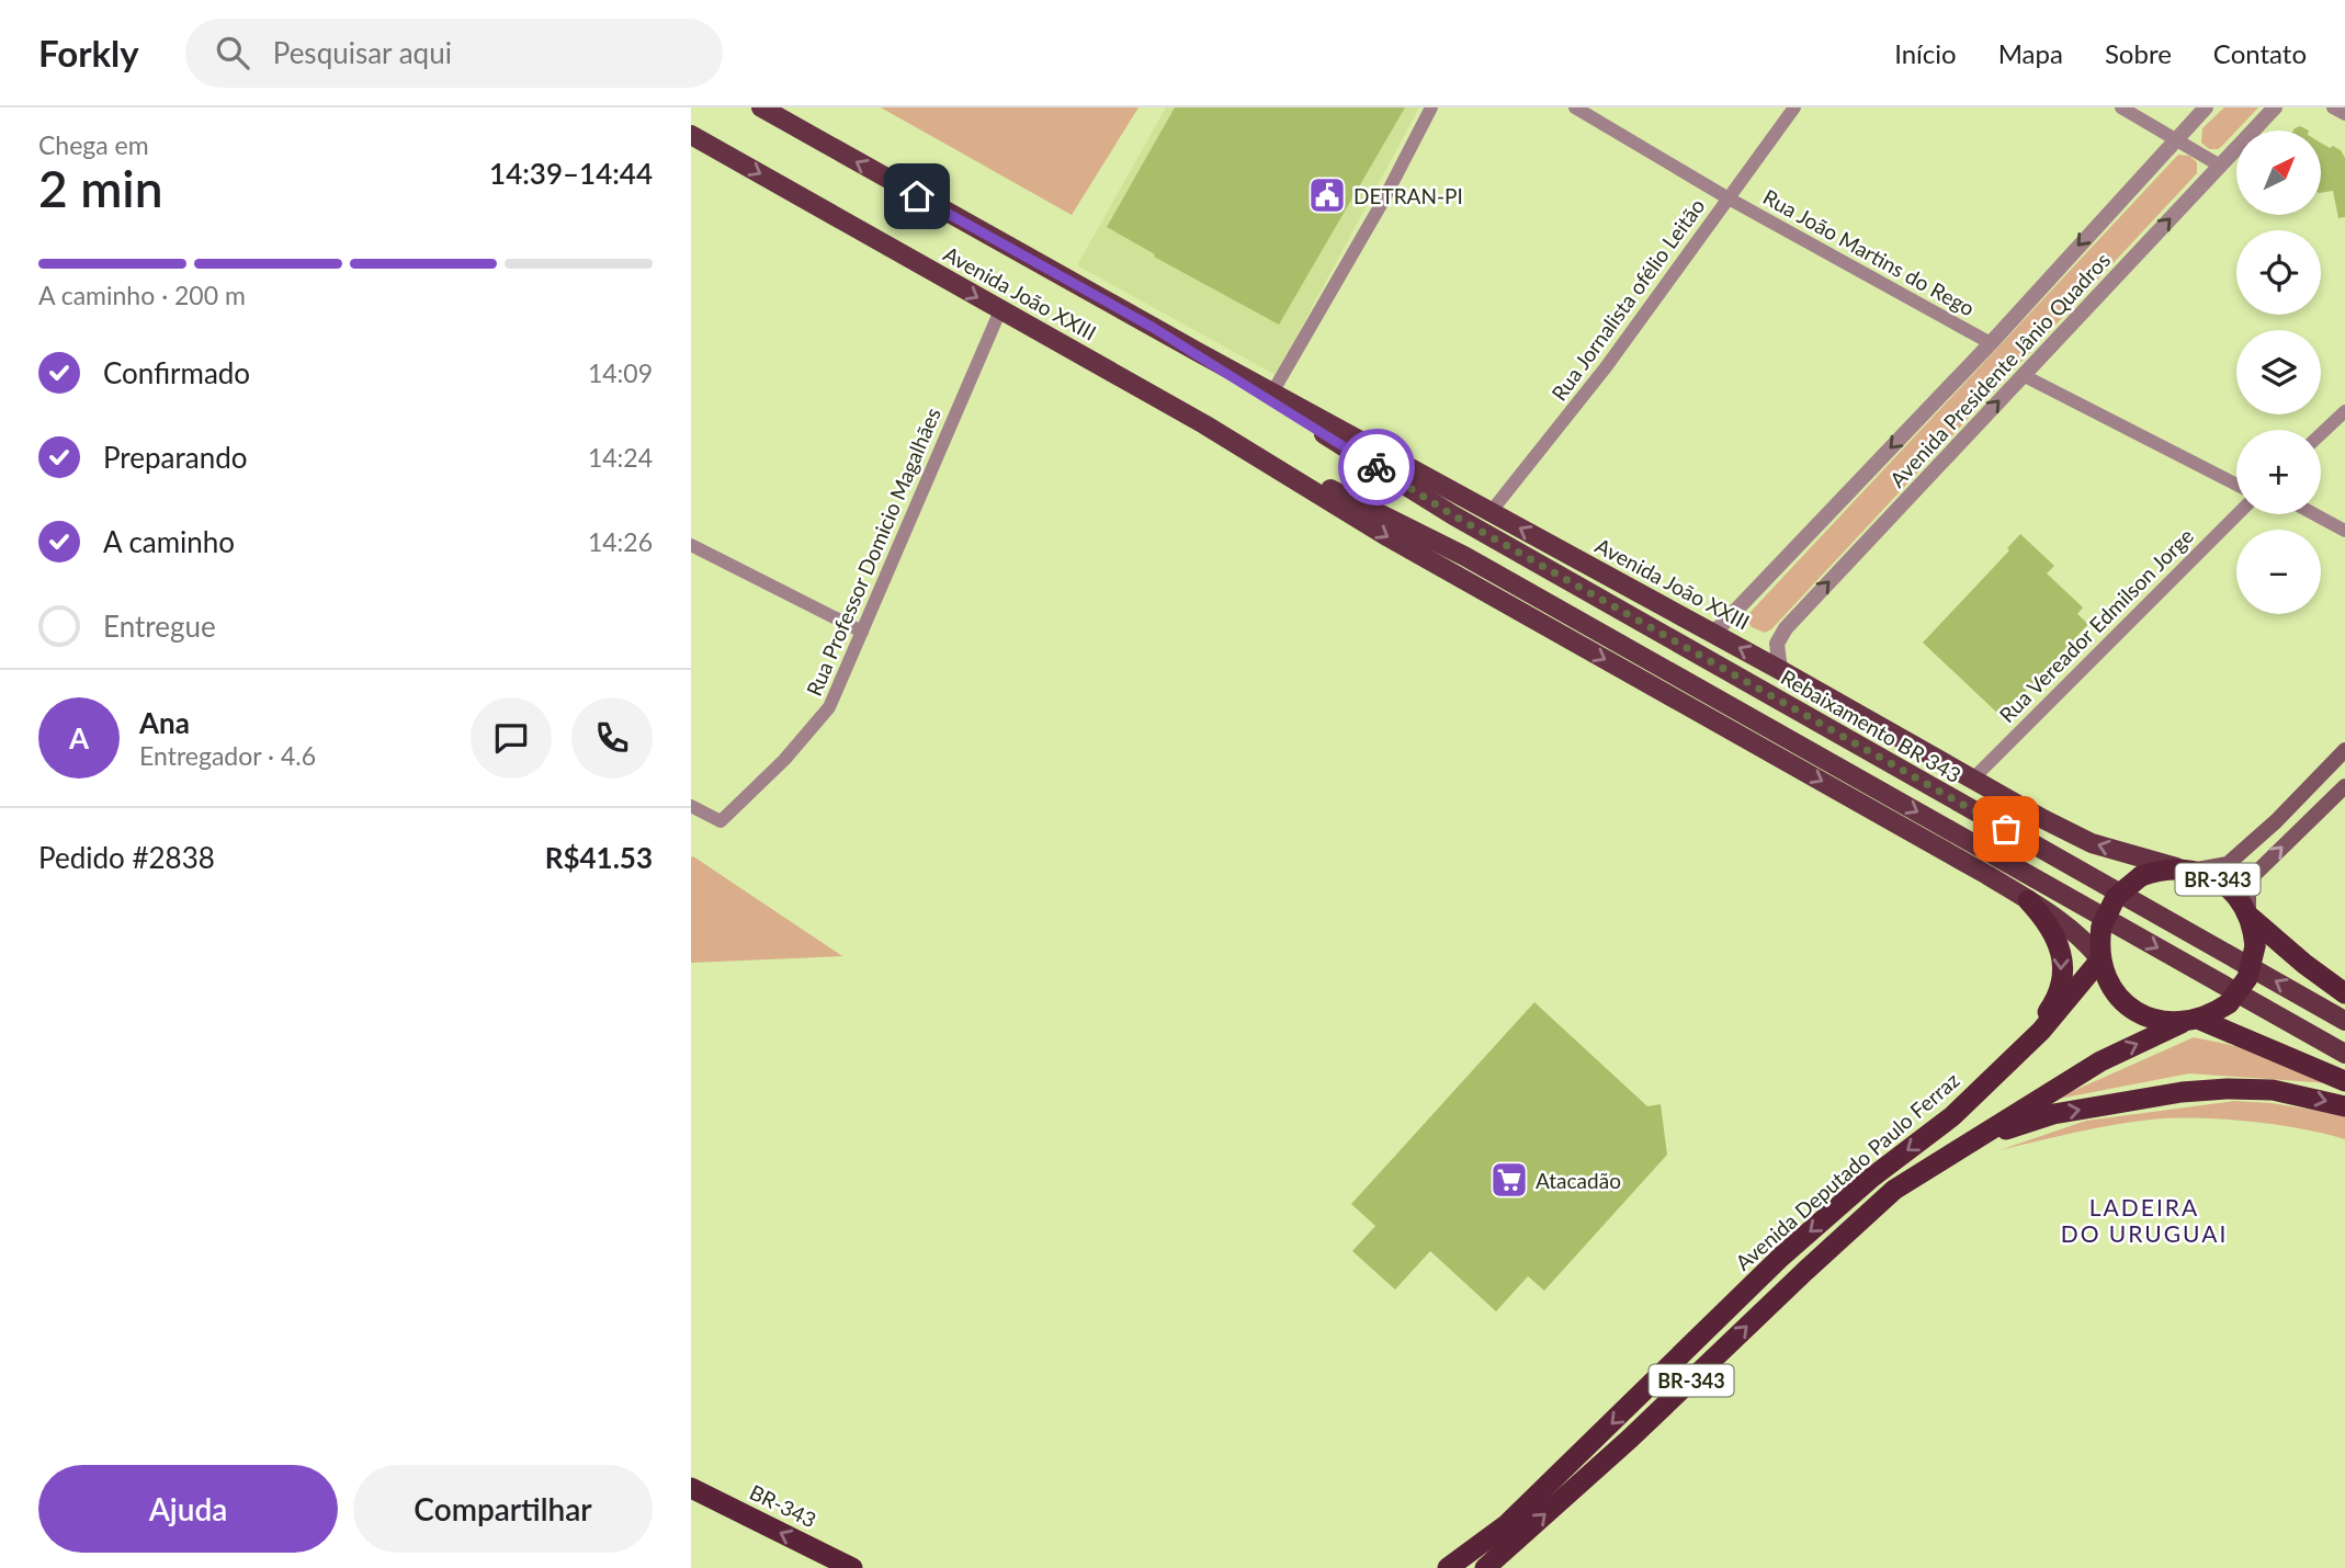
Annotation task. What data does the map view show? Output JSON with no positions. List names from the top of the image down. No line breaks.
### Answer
{"streets":{"highway":["BR-343","Avenida Deputado Paulo Ferraz"],"main road":["Avenida João XXIII","Rebaixamento BR 343"],"street":["Rua João Martins do Rego","Rua Jornalista ofélio Leitão","Avenida Presidente Jânio Quadros","Rua Professor Domicio Magalhães","Rua Vereador Edmilson Jorge"]},"crossings":[["Rua João Martins do Rego","Rua Jornalista ofélio Leitão"],["Rua João Martins do Rego","Avenida Presidente Jânio Quadros"],["Avenida João XXIII","Rua Jornalista ofélio Leitão"],["Avenida João XXIII","Avenida Presidente Jânio Quadros"],["Avenida João XXIII","Rua Professor Domicio Magalhães"],["Avenida João XXIII","Rua Vereador Edmilson Jorge"],["Avenida João XXIII","Rebaixamento BR 343"],["Avenida João XXIII","BR-343"],["Avenida João XXIII","Avenida Deputado Paulo Ferraz"],["BR-343","Avenida Deputado Paulo Ferraz"]],"one_way":["Rebaixamento BR 343","BR-343"],"districts":["LADEIRA DO URUGUAI"],"places":{"public building":["DETRAN-PI"],"supermarket":["Atacadão"]},"north":"top right","page":{"header":"Forkly","search":"Pesquisar aqui","nav":["Início","Mapa","Sobre","Contato"],"heading":["2 min","Chega em","14:39–14:44"],"panel":["Ana","Entregador · 4.6","Pedido #2838","R$41.53"],"map_buttons":["+","−"],"bar":"A caminho · 200 m","list":[["Confirmado","14:09"],["Preparando","14:24"],["A caminho","14:26"],"Entregue"],"round":"A","buttons":["Ajuda","Compartilhar"]}}
